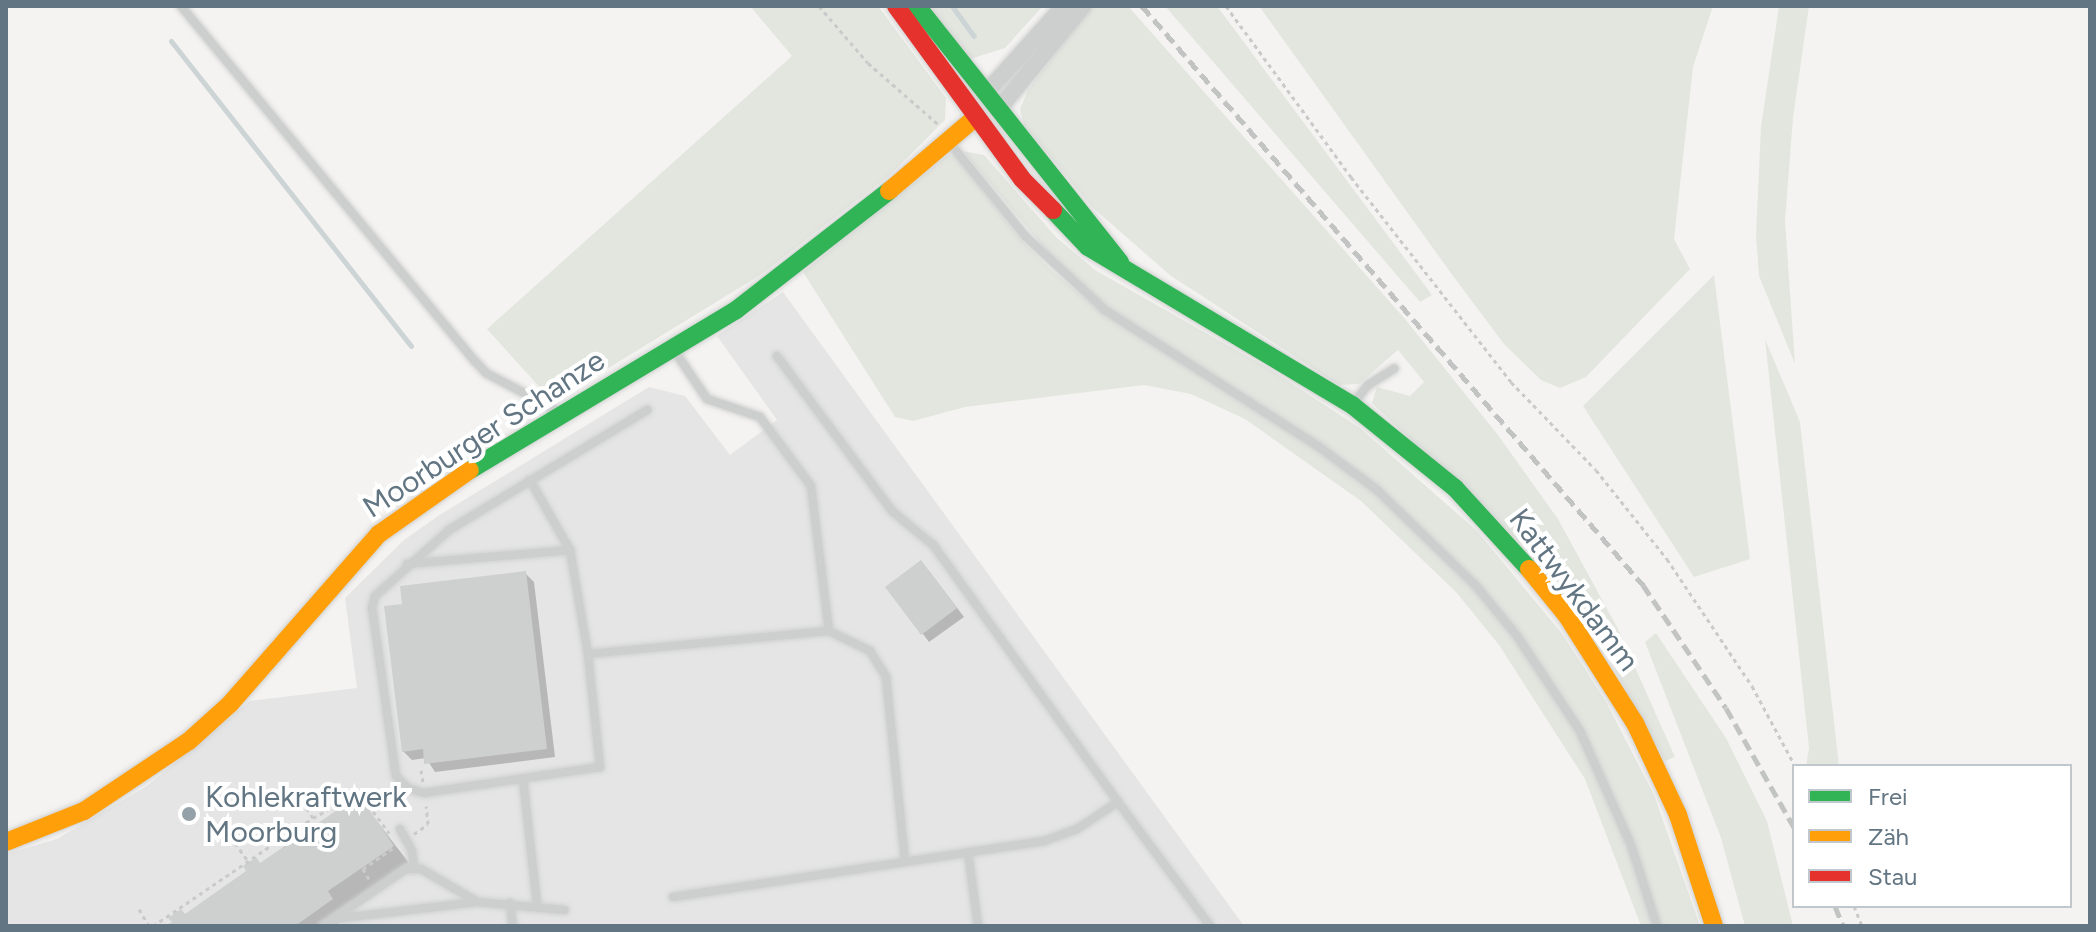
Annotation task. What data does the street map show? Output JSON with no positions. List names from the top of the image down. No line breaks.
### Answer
{"streets":{"main road":["Moorburger Schanze","Kattwykdamm"]},"crossings":[["Moorburger Schanze","Kattwykdamm"]],"places":["Kohlekraftwerk Moorburg"],"legend":["Frei","Zäh","Stau"]}
